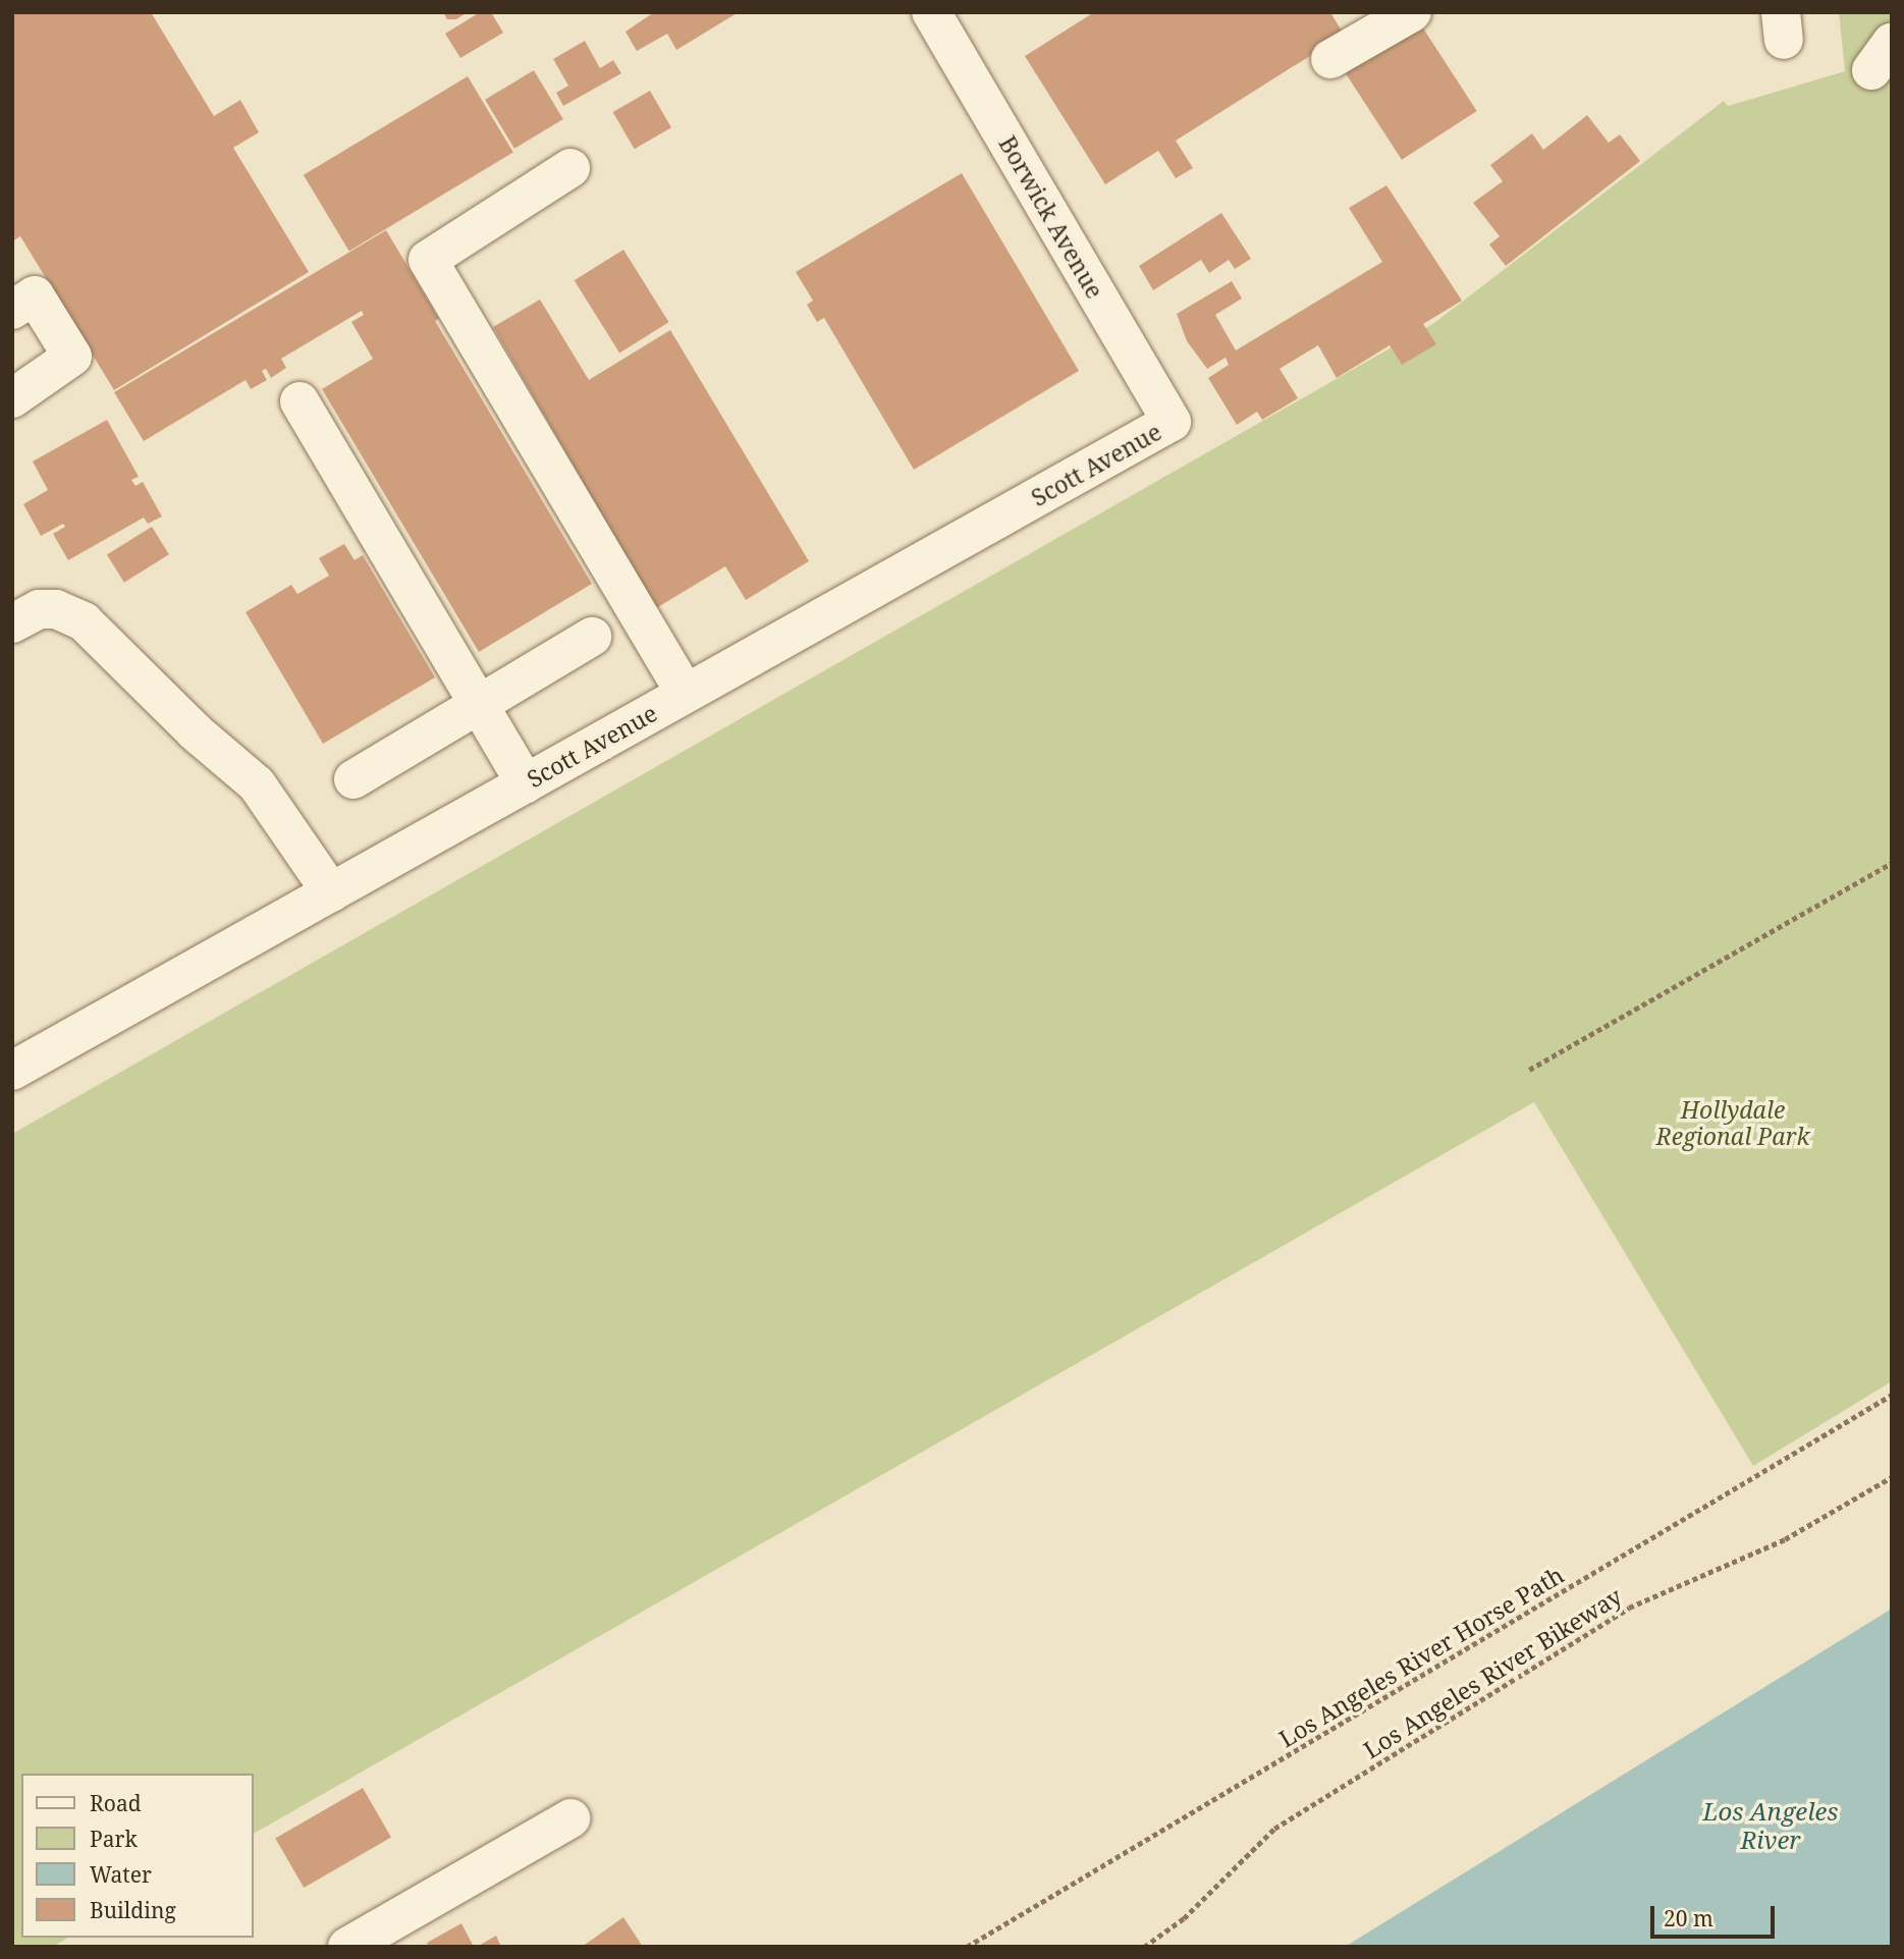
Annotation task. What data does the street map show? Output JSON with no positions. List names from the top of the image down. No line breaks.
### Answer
{"streets":{"street":["Borwick Avenue","Scott Avenue"],"path":["Los Angeles River Horse Path","Los Angeles River Bikeway"]},"crossings":[["Borwick Avenue","Scott Avenue"]],"water":["Los Angeles River"],"parks":["Hollydale Regional Park"],"legend":["Road","Park","Water","Building"],"scale_bar":"20 m"}
